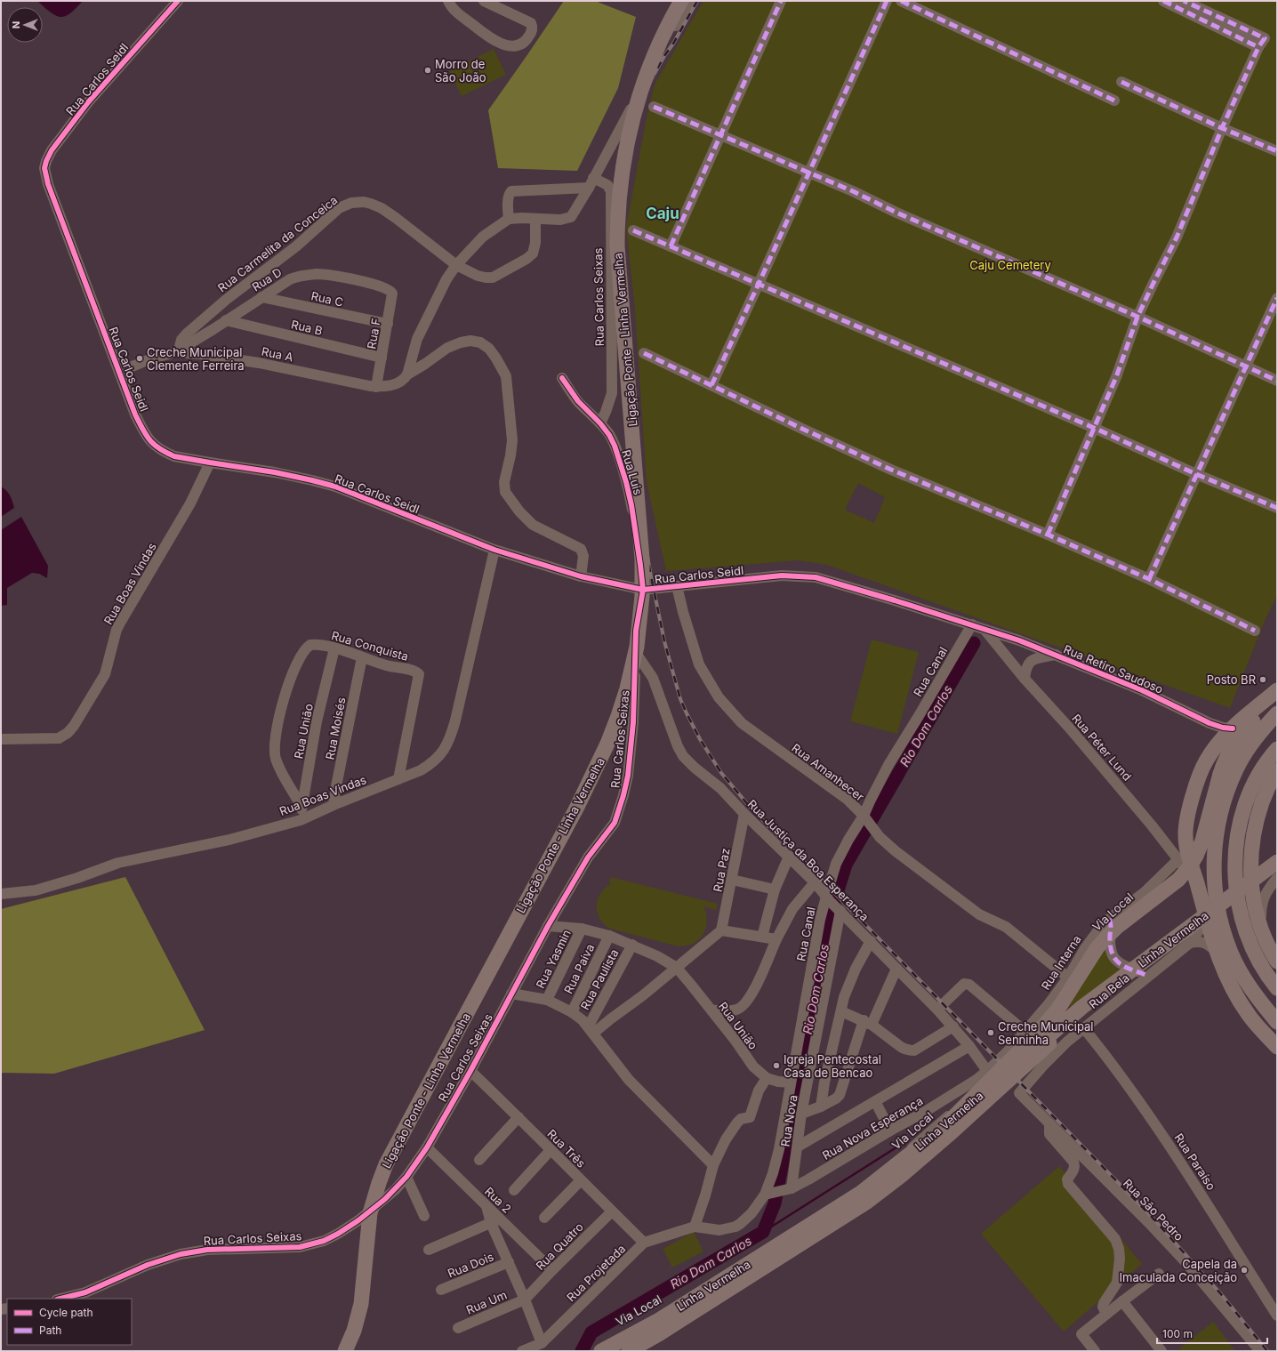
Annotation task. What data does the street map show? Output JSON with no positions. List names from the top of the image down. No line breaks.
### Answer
{"streets":{"highway":["Ligação Ponte - Linha Vermelha","Linha Vermelha"],"street":["Rua Carlos Seidl","Rua Carmelita da Conceica","Rua D","Rua Carlos Seixas","Rua C","Rua B","Rua F","Rua A","Rua Luis","Rua Boas Vindas","Rua Conquista","Rua Retiro Saudoso","Rua Canal","Rua Moisés","Rua União","Rua Péter Lund","Rua Amanhecer","Rua Justiça da Boa Esperança","Rua Paz","Via Local","Rua Yasmin","Rua Interna","Rua Paiva","Rua Paulista","Rua Bela","Rua Nova","Rua Nova Esperança","Rua Três","Rua Paraíso","Rua 2","Rua São Pedro","Rua Quatro","Rua Dois","Rua Projetada","Rua Um"]},"crossings":[["Rua Carlos Seidl","Rua Carlos Seixas"],["Rua Carlos Seidl","Rua A"],["Rua Carlos Seidl","Rua Luis"],["Rua Carlos Seidl","Rua Boas Vindas"],["Rua Carlos Seidl","Rua Retiro Saudoso"],["Rua Carlos Seidl","Rua Canal"],["Rua Carlos Seidl","Rua Péter Lund"],["Rua Carlos Seidl","Rua Amanhecer"],["Rua Carmelita da Conceica","Rua D"],["Rua Carmelita da Conceica","Rua A"],["Rua D","Rua C"],["Rua D","Rua B"],["Rua D","Rua F"],["Rua D","Rua A"],["Rua Carlos Seixas","Rua Luis"],["Rua Carlos Seixas","Rua União"],["Rua Carlos Seixas","Rua Justiça da Boa Esperança"],["Rua Carlos Seixas","Rua Três"],["Rua Carlos Seixas","Rua 2"],["Rua C","Rua F"],["Rua B","Rua F"],["Rua F","Rua A"],["Rua Boas Vindas","Rua Conquista"],["Rua Boas Vindas","Rua Moisés"],["Rua Boas Vindas","Rua União"],["Rua Conquista","Rua Moisés"],["Rua Conquista","Rua União"],["Rua Retiro Saudoso","Rua Péter Lund"],["Rua Canal","Rua União"],["Rua Canal","Rua Amanhecer"],["Rua Canal","Rua Justiça da Boa Esperança"],["Rua Canal","Rua Nova"],["Rua Canal","Rua Nova Esperança"],["Rua Canal","Rua Projetada"],["Rua União","Rua Yasmin"],["Rua União","Rua Paiva"],["Rua União","Rua Paulista"],["Rua Péter Lund","Rua Interna"],["Rua Amanhecer","Rua Interna"],["Rua Justiça da Boa Esperança","Rua Paz"],["Rua Justiça da Boa Esperança","Rua Interna"],["Rua Justiça da Boa Esperança","Rua Nova"],["Rua Justiça da Boa Esperança","Rua Nova Esperança"],["Via Local","Linha Vermelha"],["Via Local","Rua Interna"],["Rua Interna","Rua Nova Esperança"],["Rua Bela","Rua Paraíso"],["Rua Bela","Rua São Pedro"],["Rua Nova","Rua Nova Esperança"],["Rua Três","Rua Quatro"],["Rua Três","Rua Projetada"],["Rua 2","Rua Quatro"],["Rua 2","Rua Um"],["Rua Quatro","Rua Um"],["Rua Dois","Rua Um"],["Rua Projetada","Rua Um"]],"districts":["Caju"],"water":["Rio Dom Carlos"],"parks":["Caju Cemetery"],"places":["Morro de São João","Creche Municipal Clemente Ferreira","Posto BR","Creche Municipal Senninha","Igreja Pentecostal Casa de Bencao","Capela da Imaculada Conceição"],"legend":["Cycle path","Path"],"scale_bar":"100 m","north":"left"}
